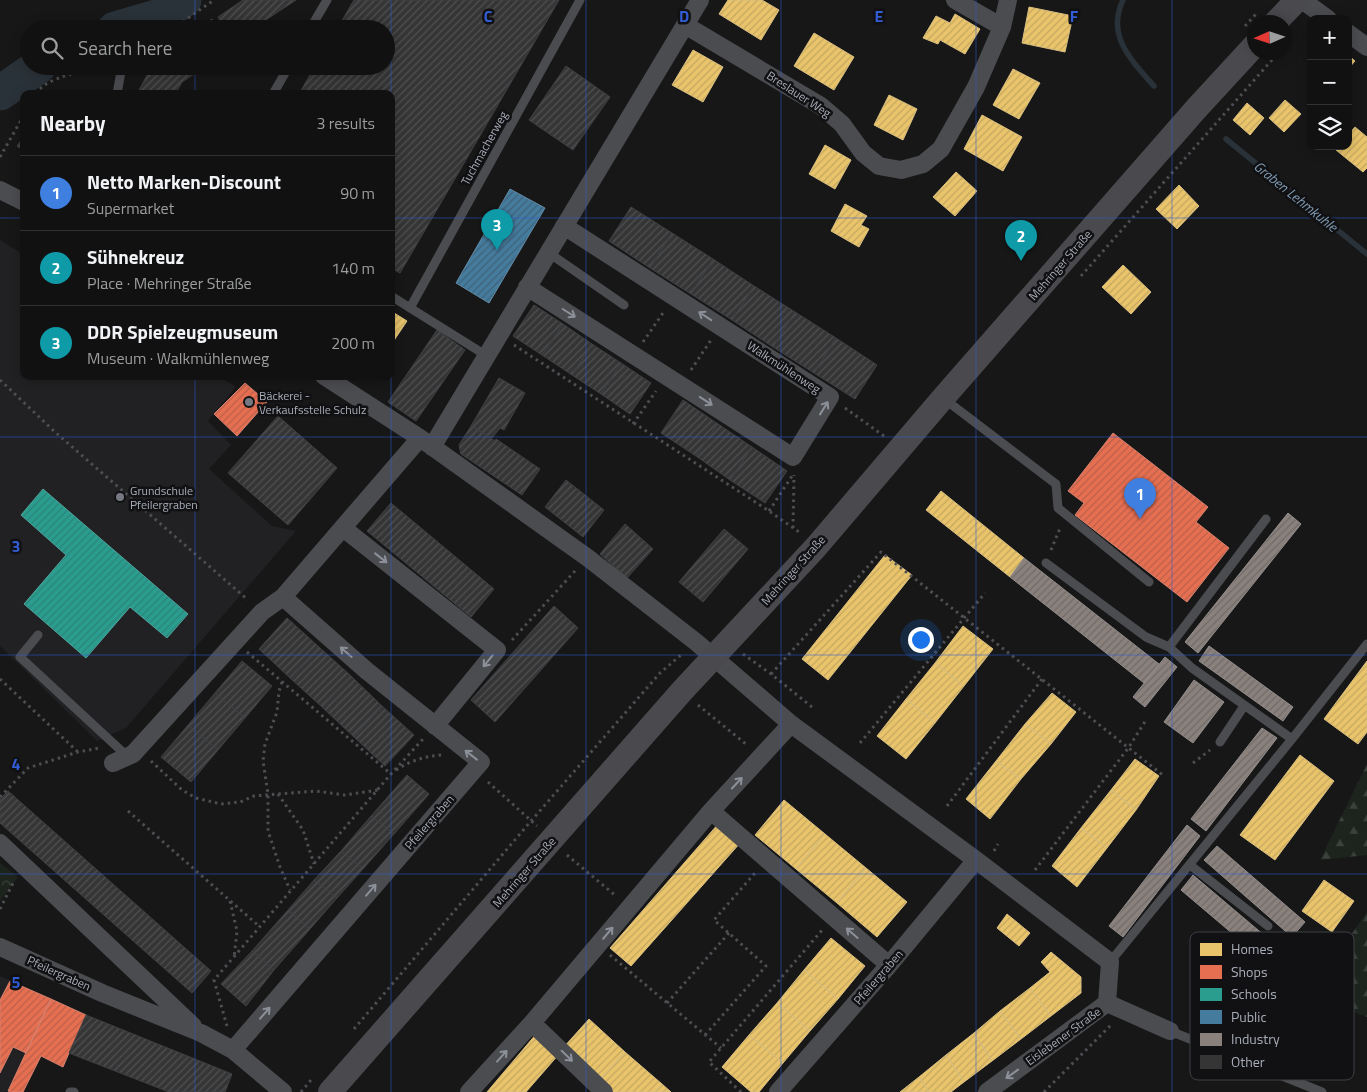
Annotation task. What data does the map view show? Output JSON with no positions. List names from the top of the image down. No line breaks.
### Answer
{"streets":{"main road":["Mehringer Straße"],"street":["Breslauer Weg","Walkmühlenweg","Pfeilergraben","Eislebener Straße"],"lane":["Tuchmacherweg"]},"one_way":["Eislebener Straße"],"water":["Graben Lehmkuhle"],"places":["Bäckerei - Verkaufsstelle Schulz","Grundschule Pfeilergraben"],"legend":["Homes","Shops","Schools","Public","Industry","Other"],"north":"left","page":{"map_buttons":["+","−"],"search":"Search here","heading":["Nearby","3 results"],"list":[{"mark":"1","name":"Netto Marken-Discount","note":"Supermarket","value":"90 m"},{"mark":"2","name":"Sühnekreuz","note":"Place · Mehringer Straße","value":"140 m"},{"mark":"3","name":"DDR Spielzeugmuseum","note":"Museum · Walkmühlenweg","value":"200 m"}],"pins":["3","2","1"]},"grid":{"columns":["C","D","E","F"],"rows":["3","4","5"]}}
